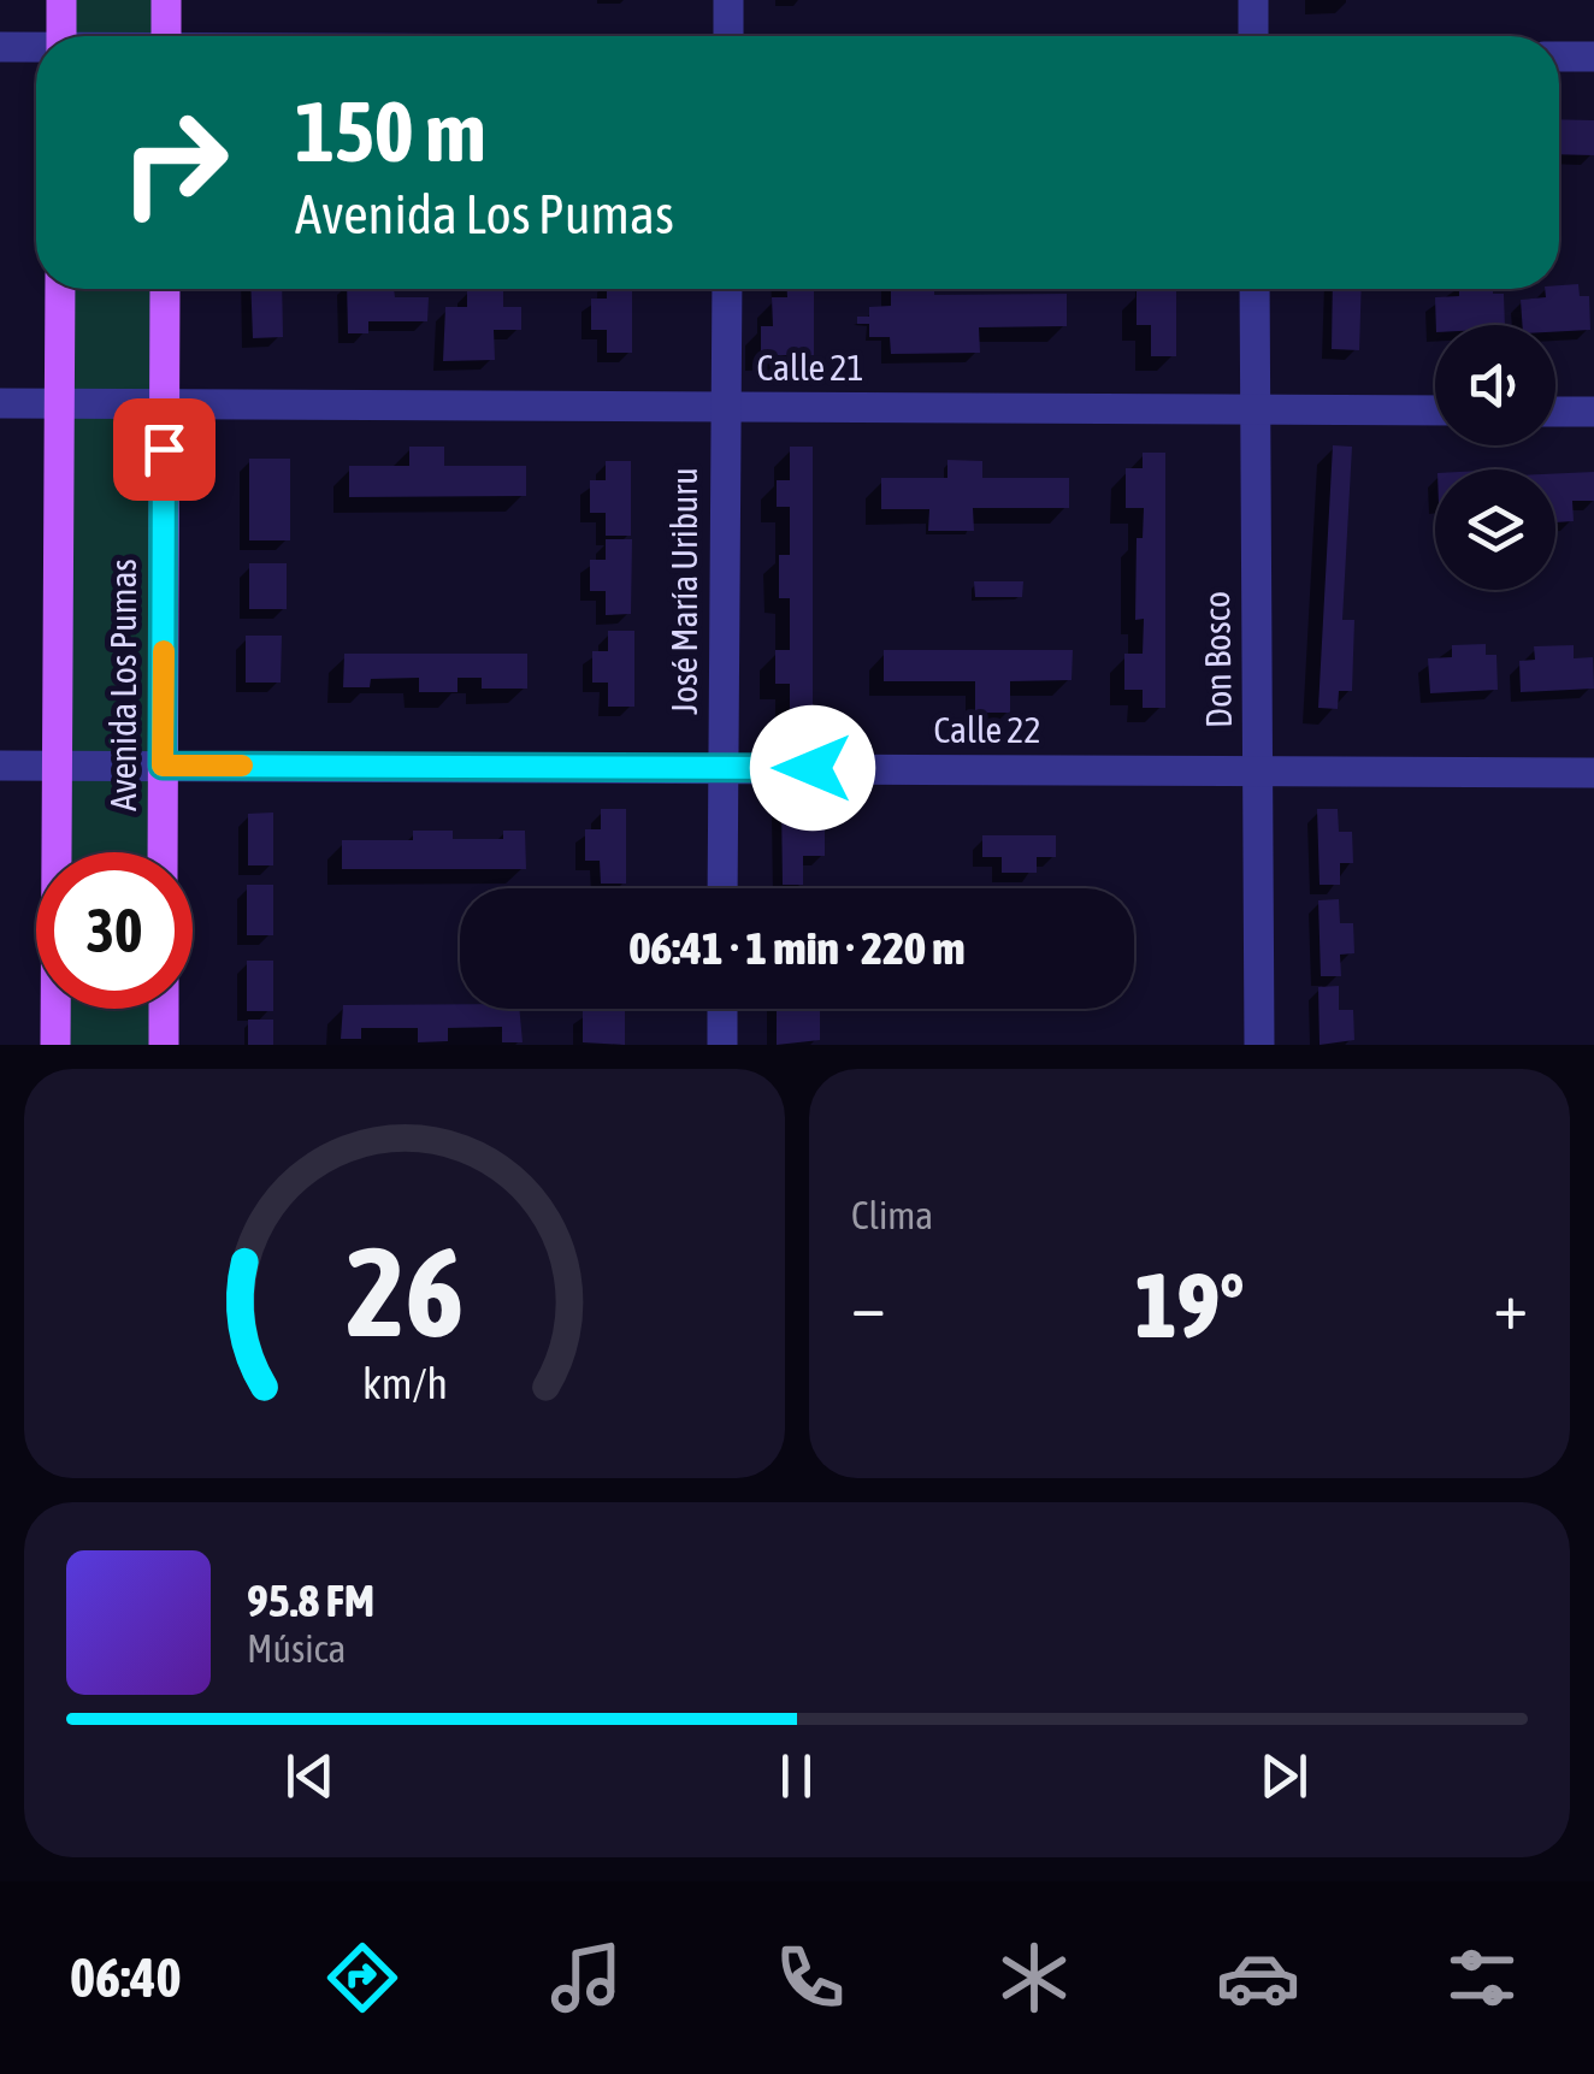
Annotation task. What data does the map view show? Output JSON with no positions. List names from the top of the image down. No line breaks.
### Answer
{"streets":{"main road":["Avenida Los Pumas"],"street":["Calle 21","José María Uriburu","Don Bosco","Calle 22"]},"crossings":[["Calle 21","José María Uriburu"],["Calle 21","Don Bosco"],["Calle 21","Avenida Los Pumas"],["José María Uriburu","Calle 22"],["Don Bosco","Calle 22"],["Avenida Los Pumas","Calle 22"]],"page":{"turn":["150 m","Avenida Los Pumas"],"limit":"30","trip":"06:41 · 1 min · 220 m","tile":"Clima","heat":["−","19°","+"],"song":["95.8 FM","Música"],"tabs":"06:40","gauge":["26","km/h"]}}
